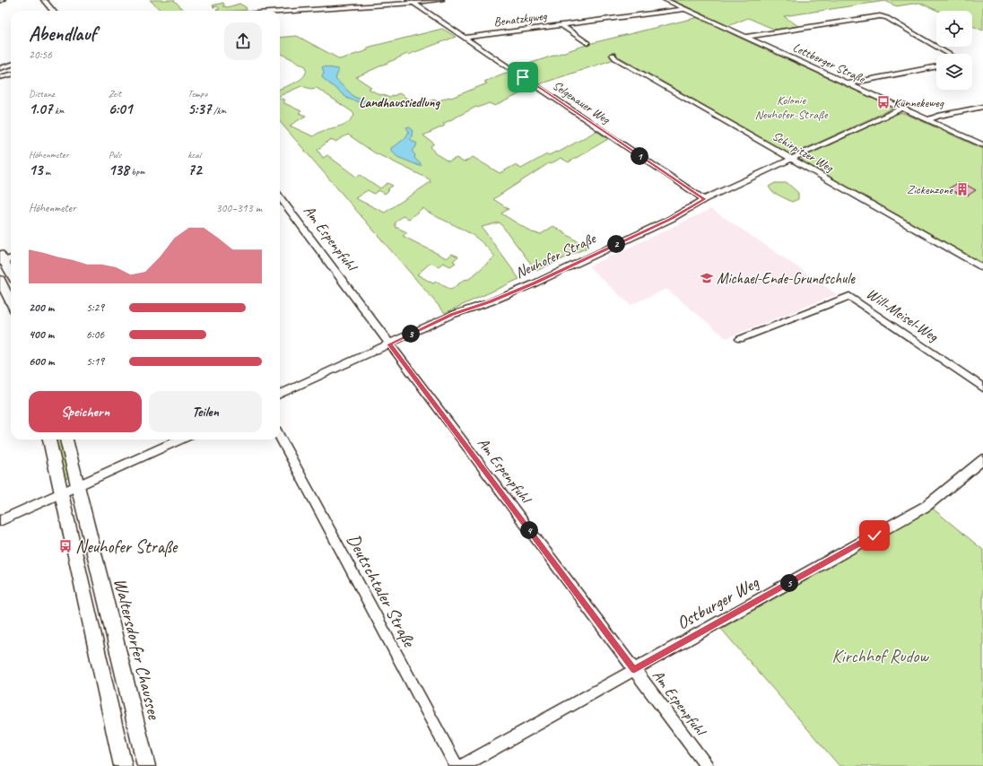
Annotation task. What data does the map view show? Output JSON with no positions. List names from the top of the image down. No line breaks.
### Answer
{"streets":{"main road":["Waltersdorfer Chaussee"],"street":["Benatzkyweg","Lettberger Straße","Selgenauer Weg","Schirpitzer Weg","Am Espenpfuhl","Neuhofer Straße","Will-Meisel-Weg","Deutschtaler Straße","Ostburger Weg"]},"crossings":[["Benatzkyweg","Lettberger Straße"],["Benatzkyweg","Selgenauer Weg"],["Lettberger Straße","Neuhofer Straße"],["Selgenauer Weg","Neuhofer Straße"],["Schirpitzer Weg","Neuhofer Straße"],["Am Espenpfuhl","Neuhofer Straße"],["Am Espenpfuhl","Ostburger Weg"]],"districts":["Landhaussiedlung"],"parks":["Kolonie Neuhofer-Straße","Kirchhof Rudow"],"places":{"bus stop":["Künnekeweg","Neuhofer Straße"],"building":["Zickenzone"],"school or university":["Michael-Ende-Grundschule"]},"page":{"heading":["Abendlauf","20:56"],"stats":[["Distanz","1.07 km"],["Zeit","6:01"],["Tempo","5:37 /km"],["Höhenmeter","13 m"],["Puls","138 bpm"],["kcal","72"]],"pins":["1","2","3","4","5"],"chart":["Höhenmeter","300–313 m"],"list":[{"name":"200 m","note":"5:29"},{"name":"400 m","note":"6:06"},{"name":"600 m","note":"5:19"}],"buttons":["Speichern","Teilen"]}}
